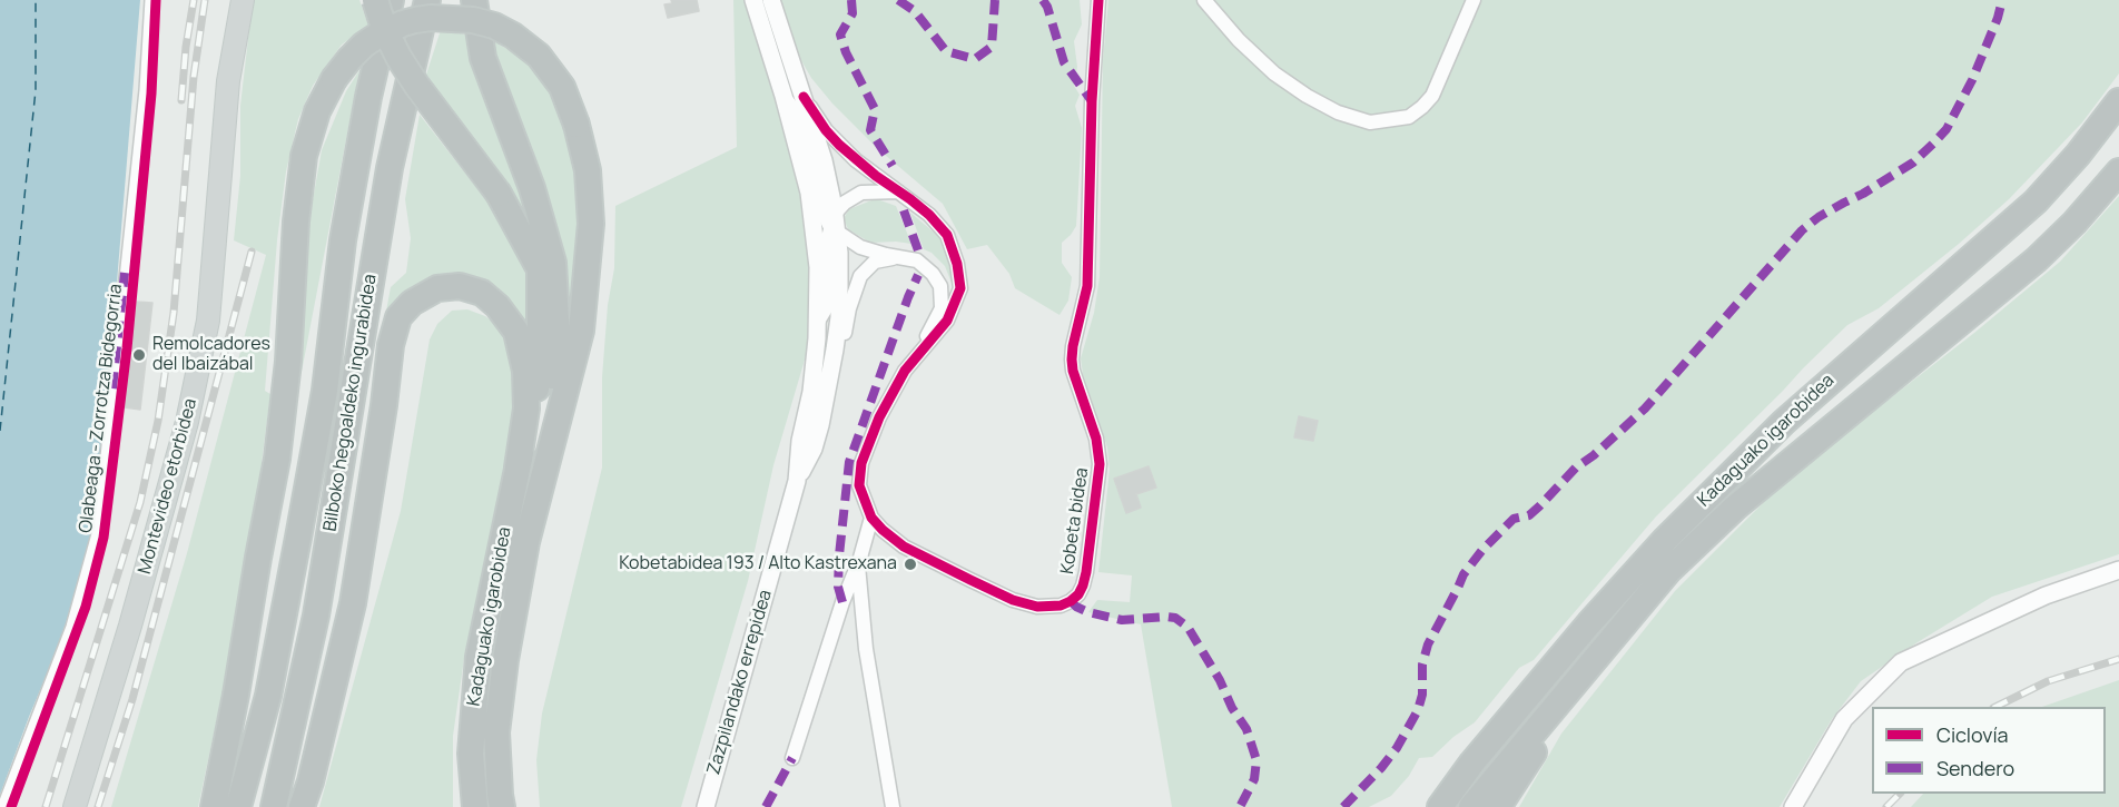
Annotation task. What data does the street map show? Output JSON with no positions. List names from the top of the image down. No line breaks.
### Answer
{"streets":{"highway":["Bilboko hegoaldeko ingurabidea","Kadaguako igarobidea"],"main road":["Montevideo etorbidea"],"street":["Kobeta bidea","Zazpilandako errepidea"],"cycle path":["Olabeaga - Zorrotza Bidegorria"]},"places":["Remolcadores del Ibaizábal","Kobetabidea 193 / Alto Kastrexana"],"legend":["Ciclovía","Sendero"]}
